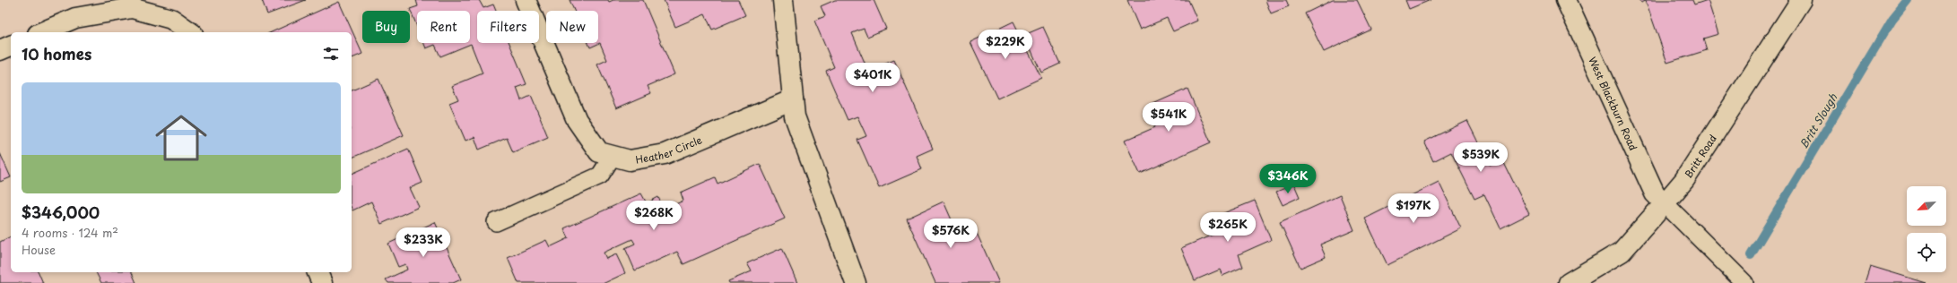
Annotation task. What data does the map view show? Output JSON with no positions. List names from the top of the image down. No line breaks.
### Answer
{"streets":{"street":["West Blackburn Road","Heather Circle","Britt Road"]},"crossings":[["West Blackburn Road","Britt Road"]],"water":["Britt Slough"],"north":"bottom left","page":{"chip":["Buy","Rent","Filters","New"],"price":["$229K","$401K","$541K","$539K","$346K","$197K","$268K","$265K","$576K","$233K"],"heading":"10 homes","list":[{"name":"$346,000","note":"4 rooms · 124 m² · House"}]}}
